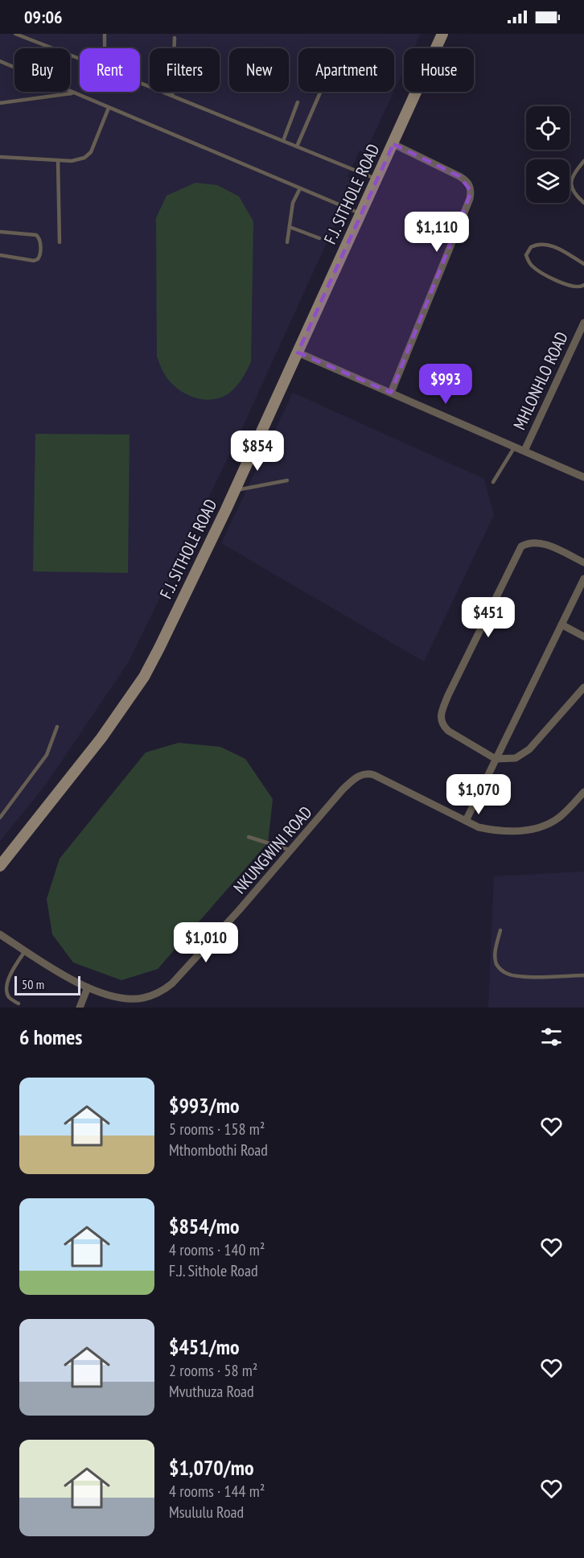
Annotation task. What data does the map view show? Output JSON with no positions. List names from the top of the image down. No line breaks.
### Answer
{"streets":{"street":["F.J. SITHOLE ROAD","MHLONHLO ROAD","NKUNGWINI ROAD"]},"scale_bar":"50 m","page":{"status":"09:06","chip":["Buy","Rent","Filters","New","Apartment","House"],"price":["$1,110","$993","$854","$451","$1,070","$1,010"],"scale":"50 m","heading":"6 homes","list":[{"name":"$993/mo","note":"5 rooms · 158 m² · Mthombothi Road"},{"name":"$854/mo","note":"4 rooms · 140 m² · F.J. Sithole Road"},{"name":"$451/mo","note":"2 rooms · 58 m² · Mvuthuza Road"},{"name":"$1,070/mo","note":"4 rooms · 144 m² · Msululu Road"}]}}
